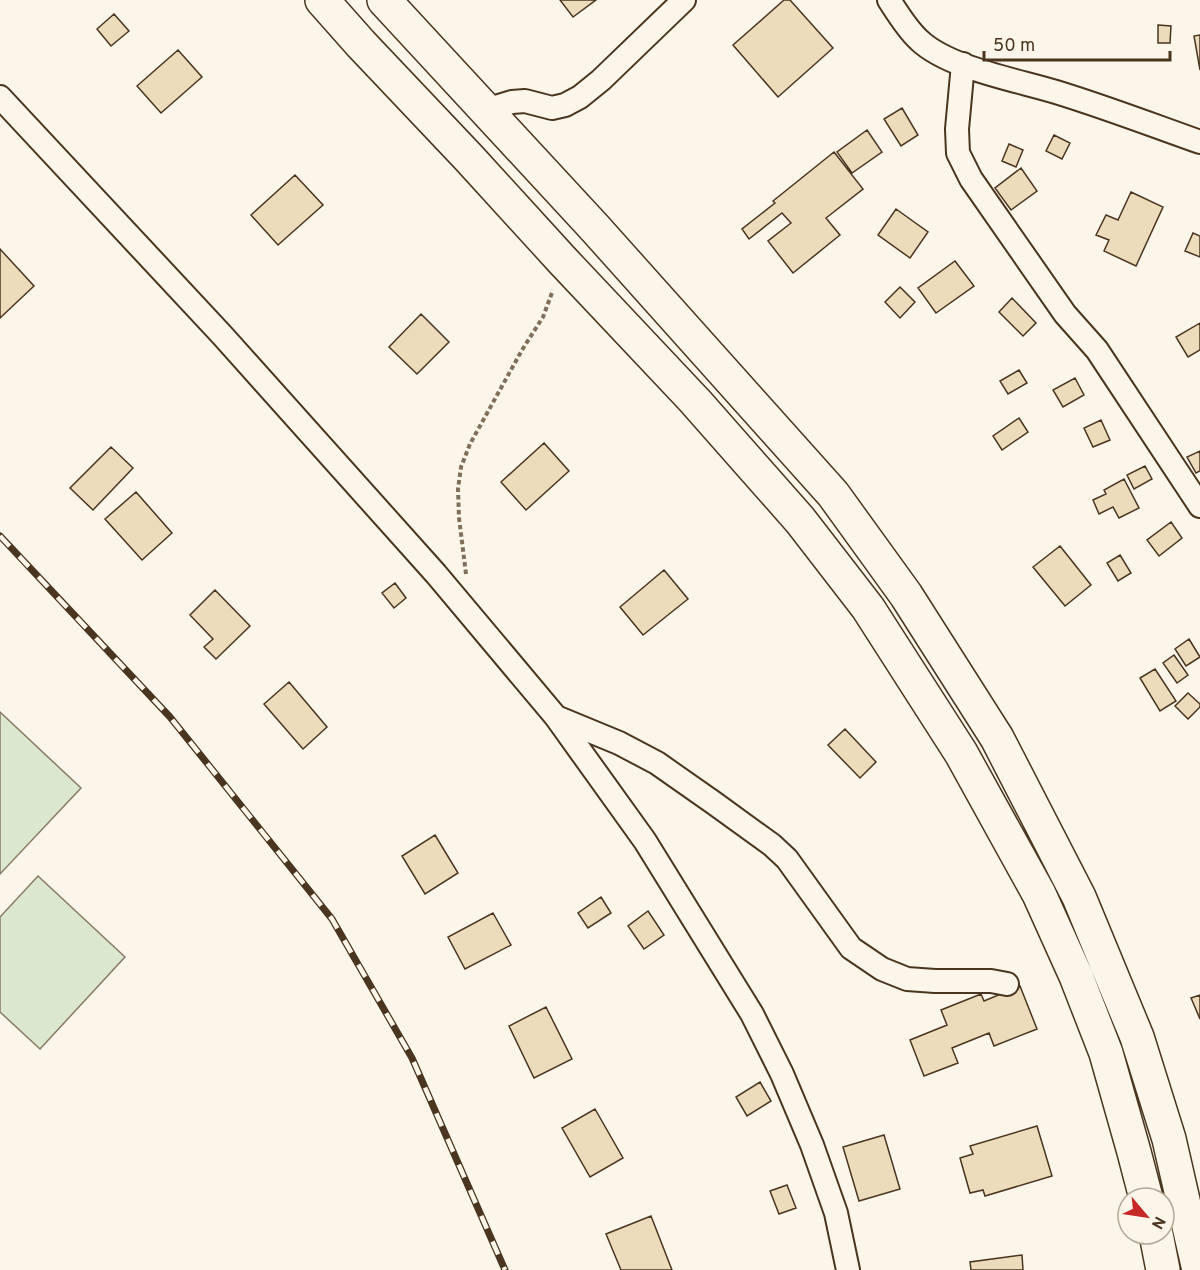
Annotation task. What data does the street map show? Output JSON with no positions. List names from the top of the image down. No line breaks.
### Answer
{"scale_bar":"50 m","north":"bottom right"}
